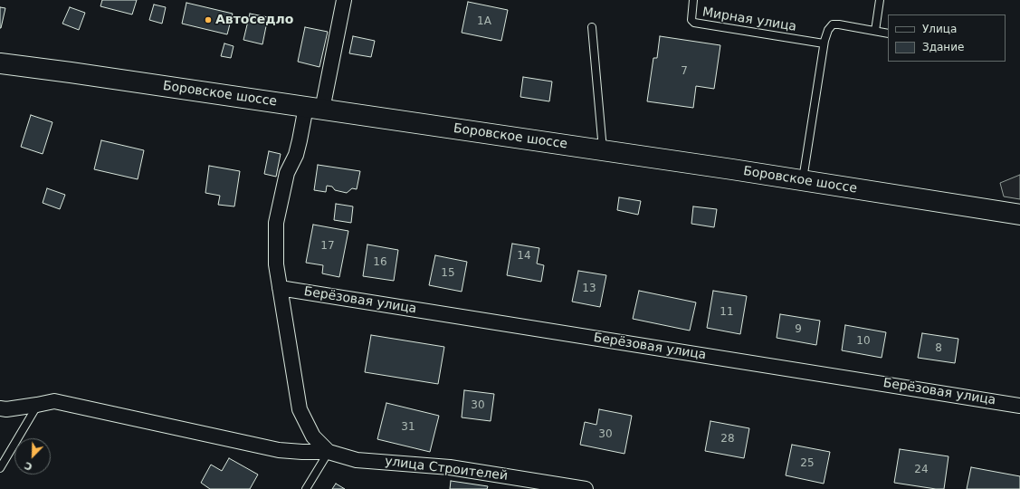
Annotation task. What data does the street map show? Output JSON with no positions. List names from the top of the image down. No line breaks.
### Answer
{"streets":{"main road":["Боровское шоссе"],"street":["Берёзовая улица","улица Строителей"],"lane":["Мирная улица"]},"places":["Автоседло"],"house_numbers":["1А","7","17","14","16","15","13","11","9","10","8","30","31","30","28","25","24"],"legend":["Улица","Здание"],"north":"bottom left"}
